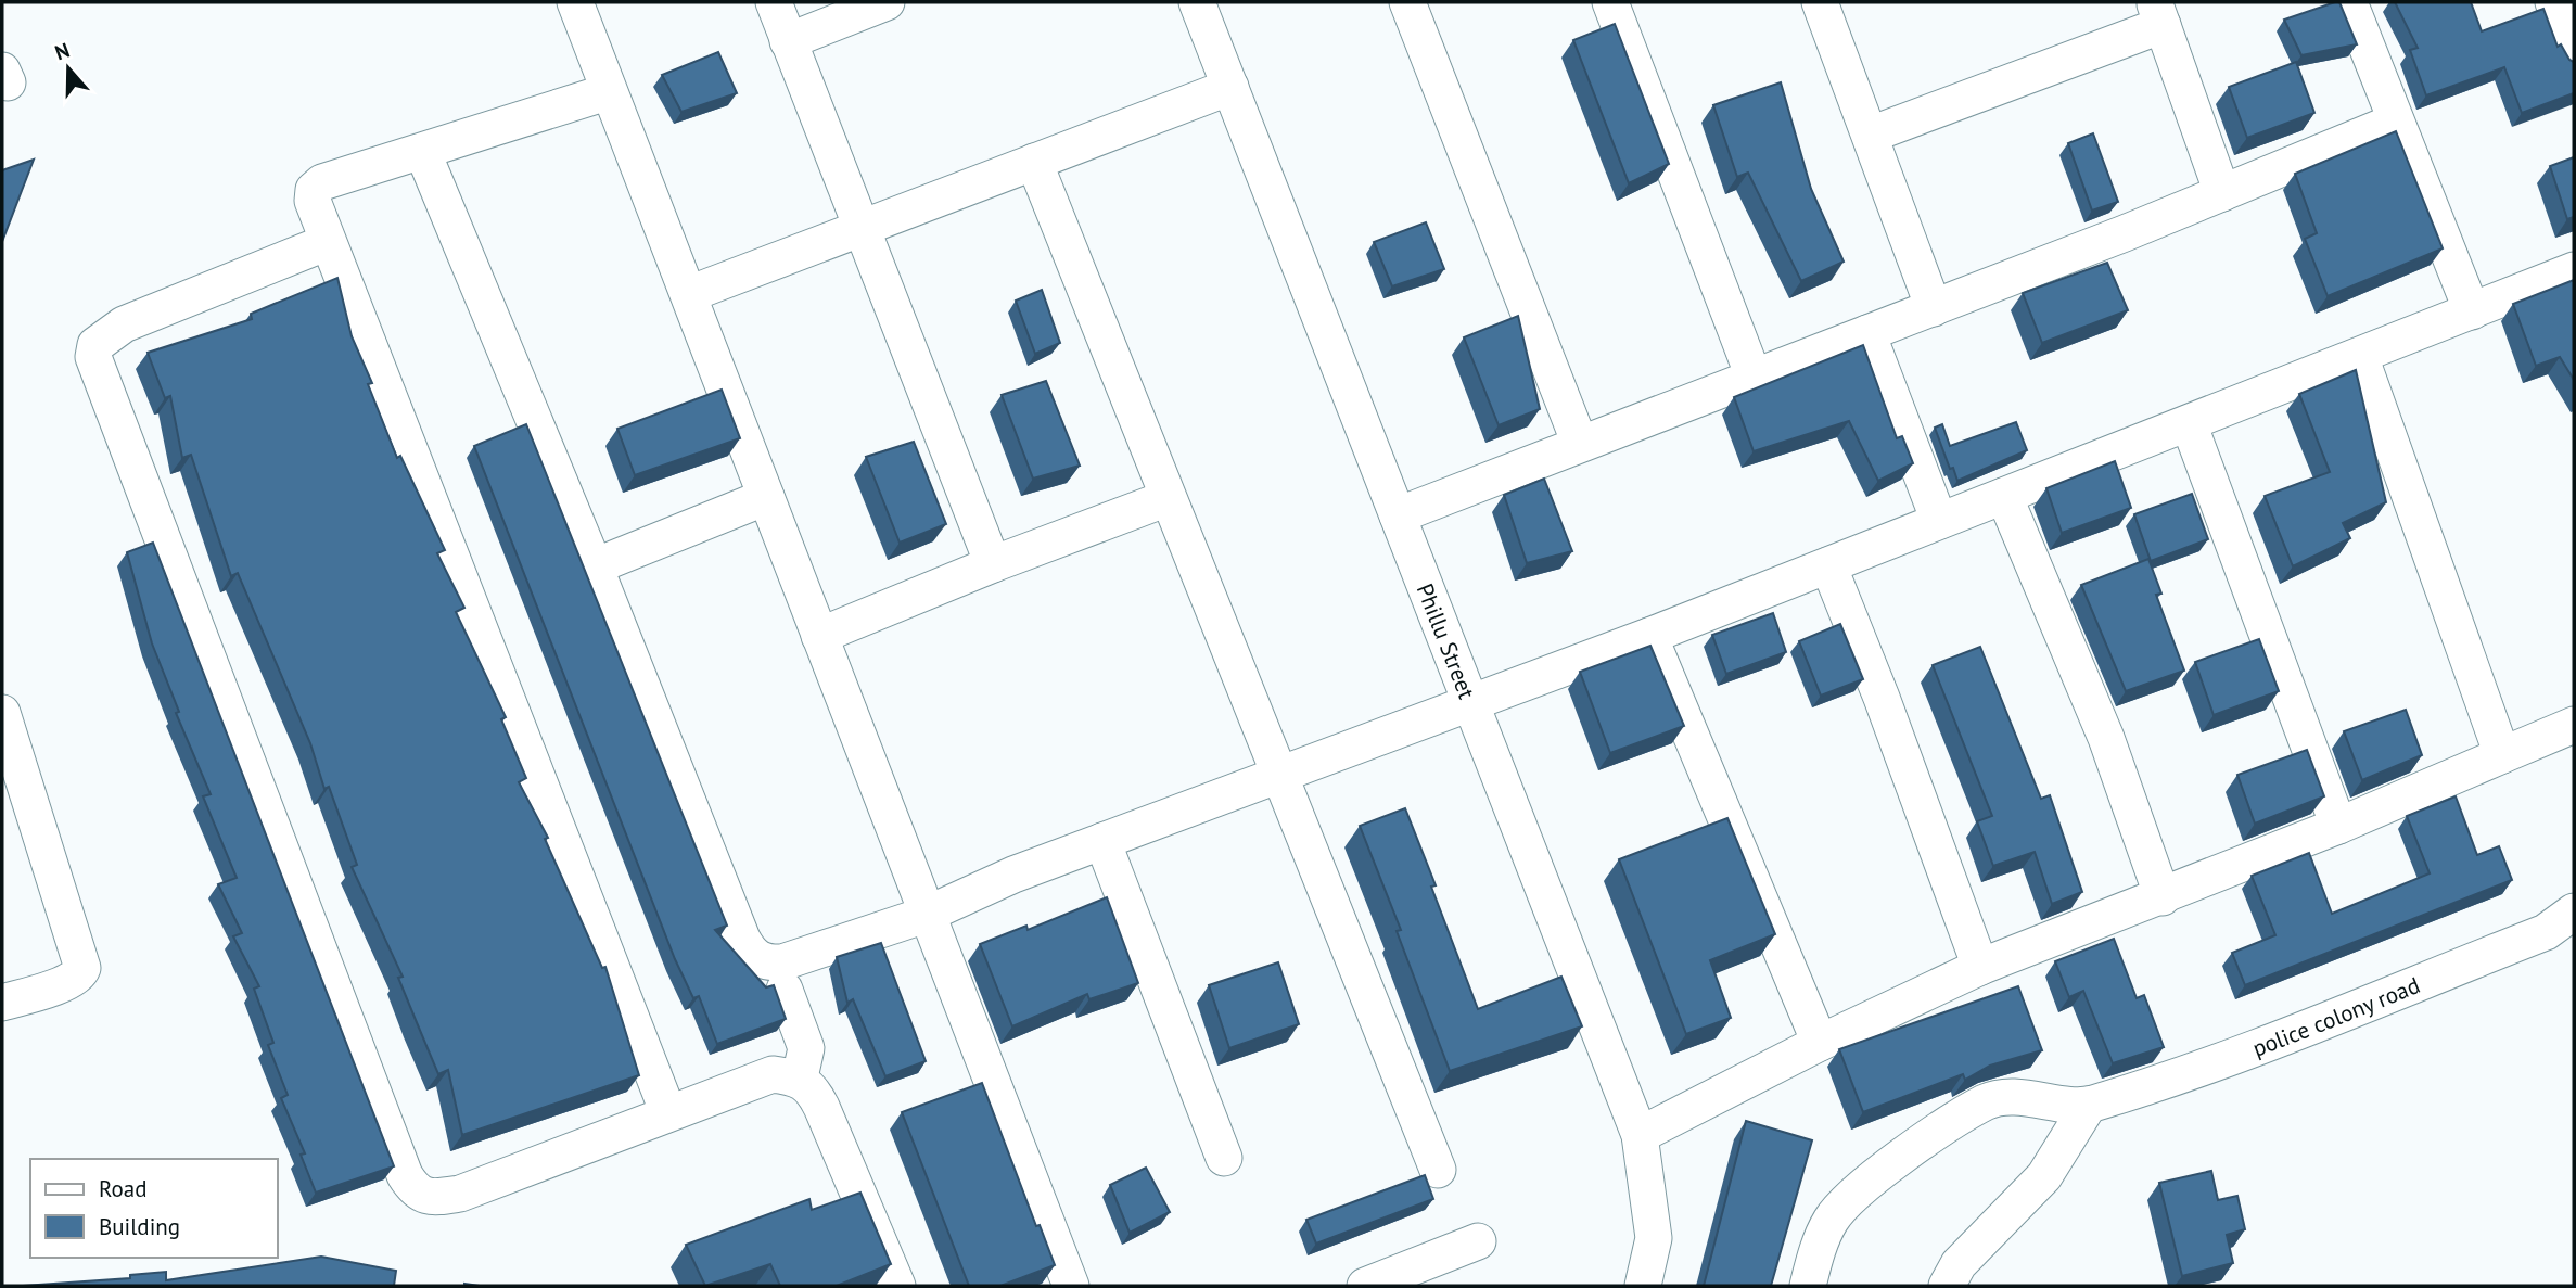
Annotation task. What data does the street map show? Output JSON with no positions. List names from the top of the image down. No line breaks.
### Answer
{"streets":{"street":["Phillu Street","police colony road"]},"legend":["Road","Building"],"north":"top"}
